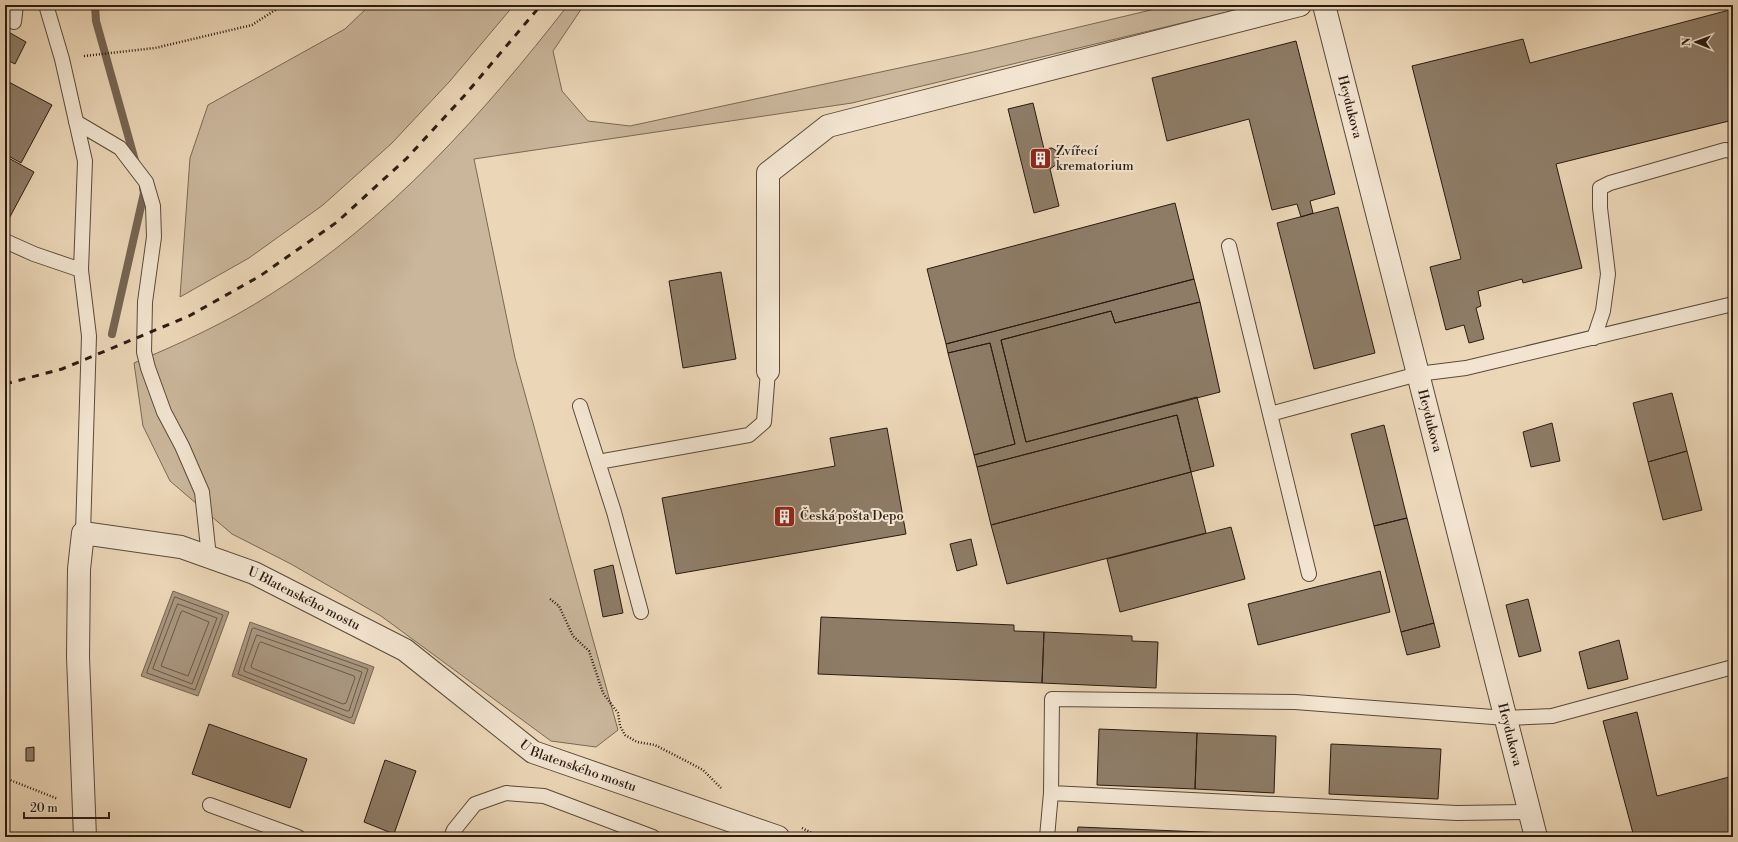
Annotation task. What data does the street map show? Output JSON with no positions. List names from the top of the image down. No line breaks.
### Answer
{"streets":{"street":["Heydukova","U Blatenského mostu"]},"places":{"building":["Zvířecí krematorium","Česká pošta Depo"]},"scale_bar":"20 m","north":"left"}
